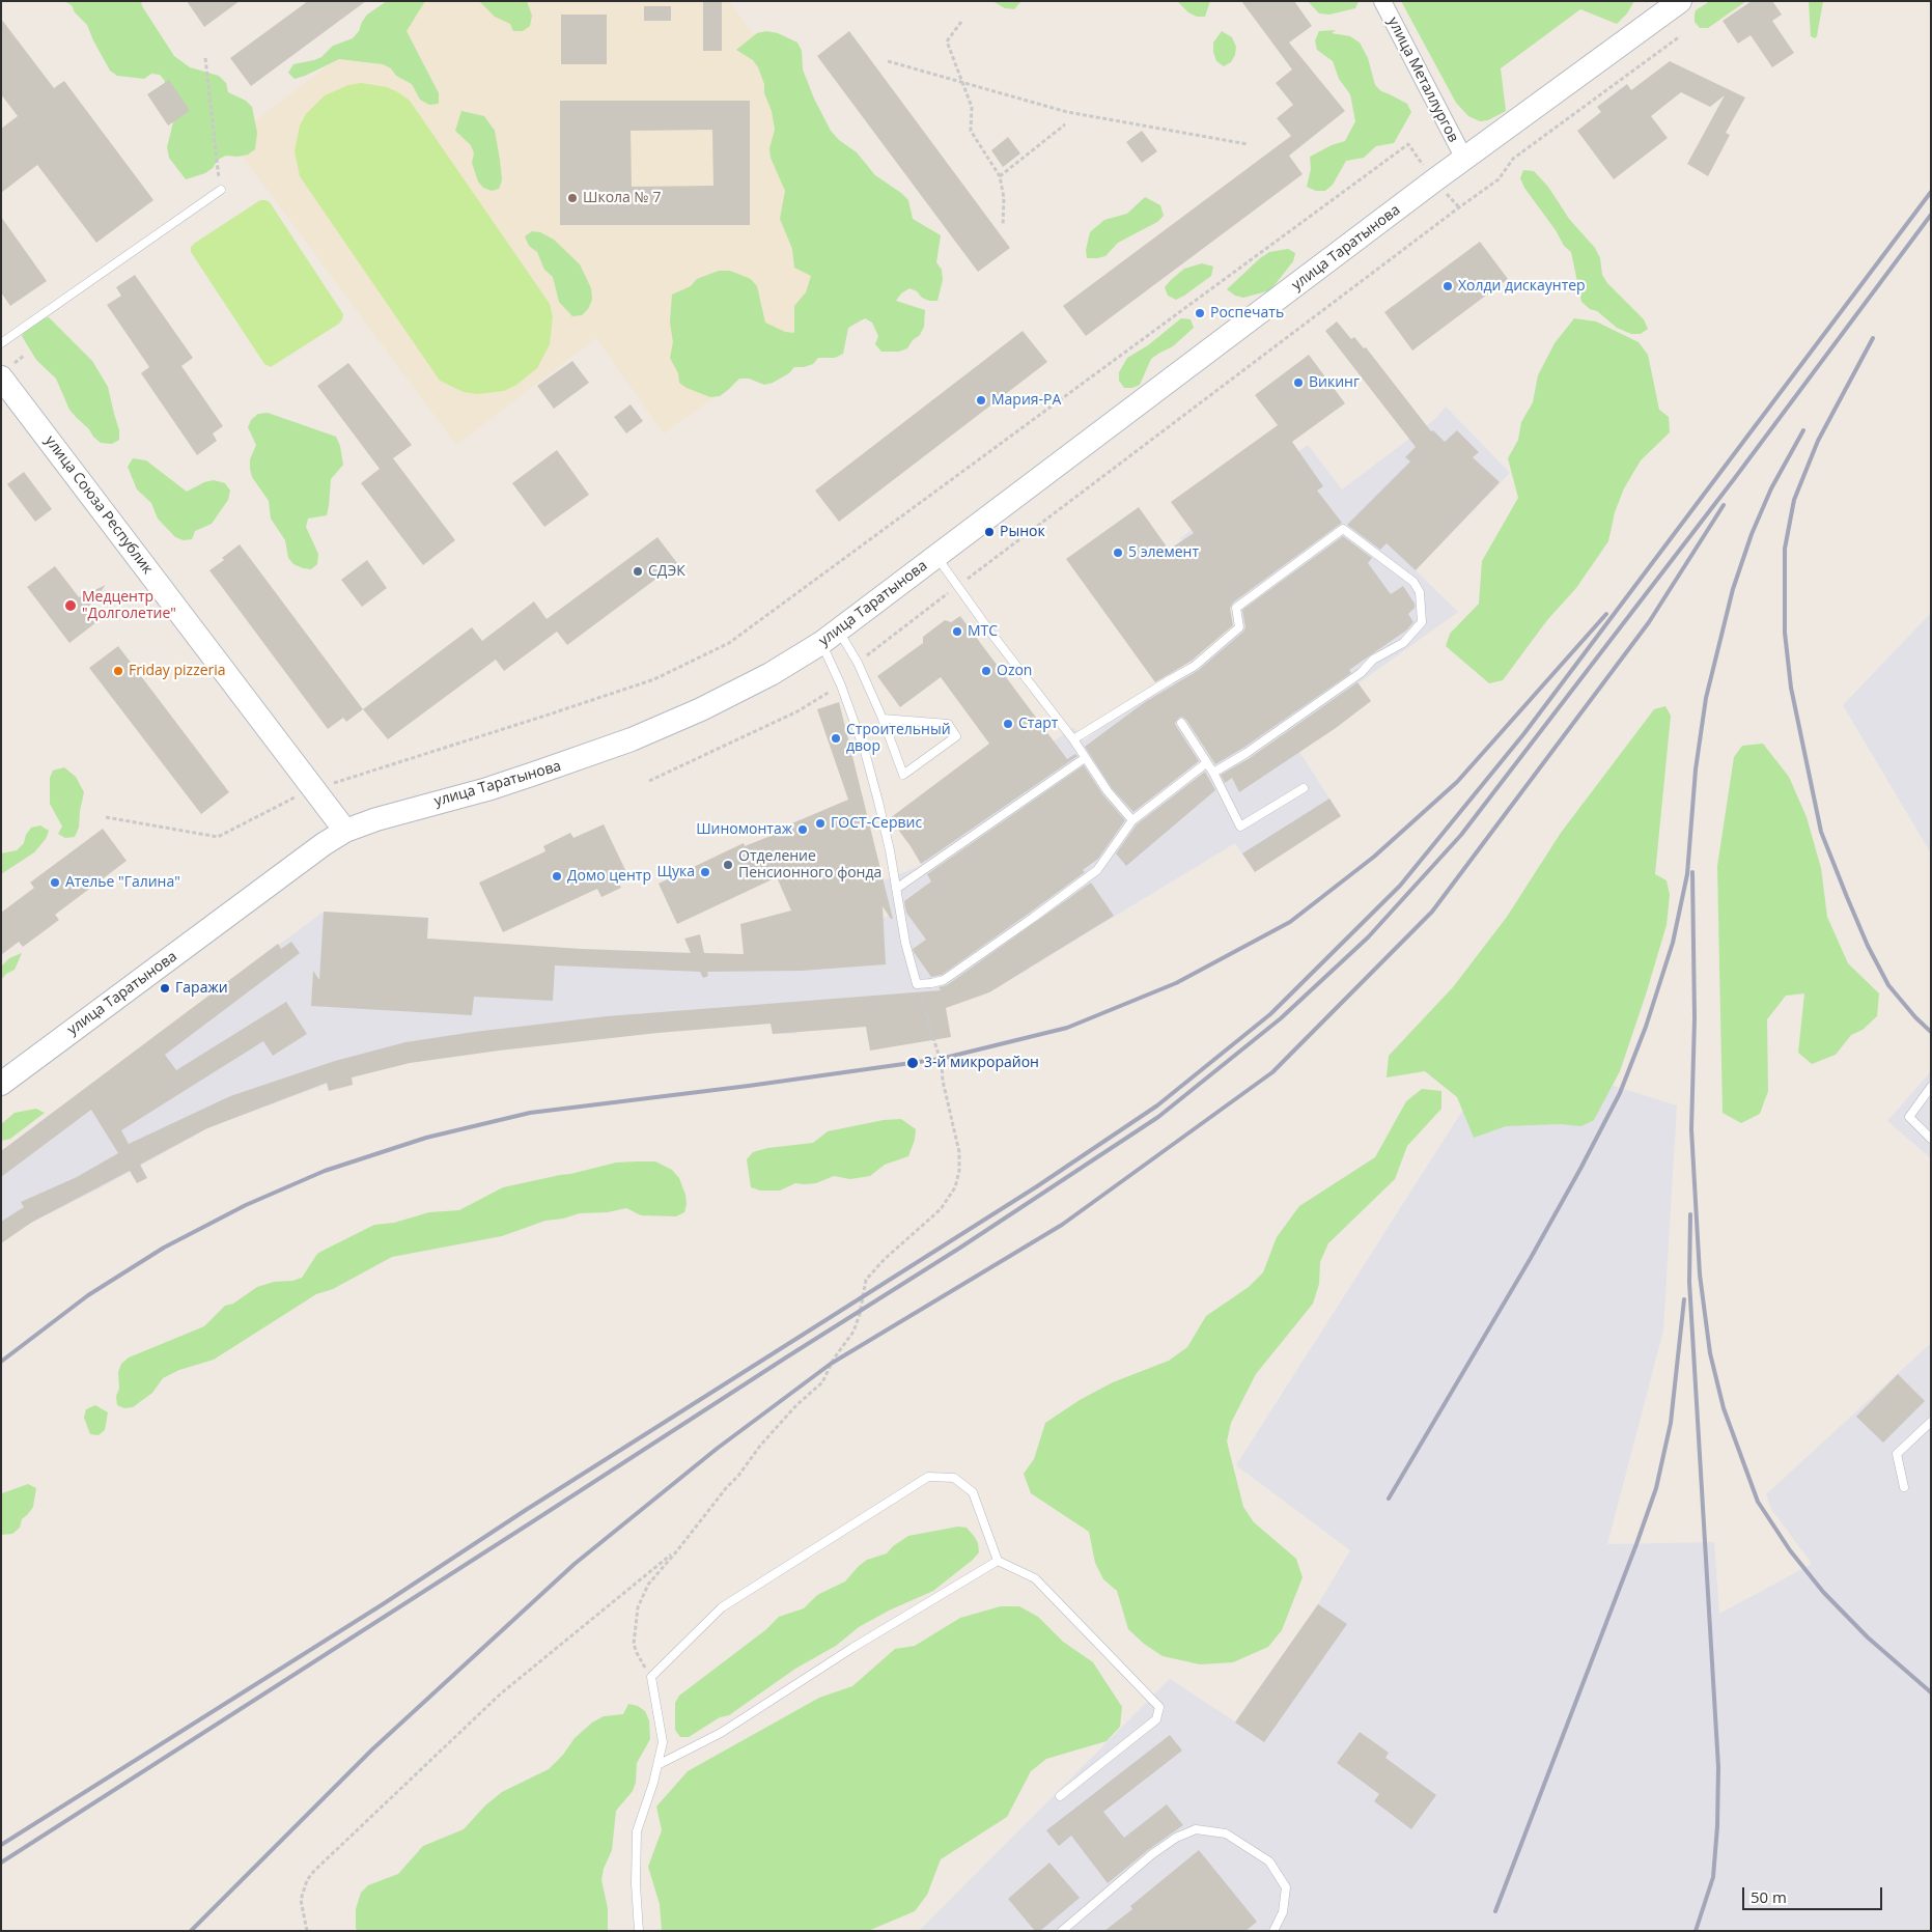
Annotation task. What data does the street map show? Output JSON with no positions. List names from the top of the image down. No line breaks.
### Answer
{"streets":{"street":["улица Металлургов","улица Таратынова","улица Союза Республик"]},"crossings":[["улица Металлургов","улица Таратынова"],["улица Таратынова","улица Союза Республик"]],"places":["Школа № 7","Холди дискаунтер","Роспечать","Викинг","Мария-РА","Рынок","5 элемент","СДЭК","Медцентр \"Долголетие\"","МТС","Friday pizzeria","Ozon","Старт","Строительный двор","ГОСТ-Сервис","Шиномонтаж","Отделение Пенсионного фонда","Щука","Домо центр","Ателье \"Галина\"","Гаражи","3-й микрорайон"],"scale_bar":"50 m"}
